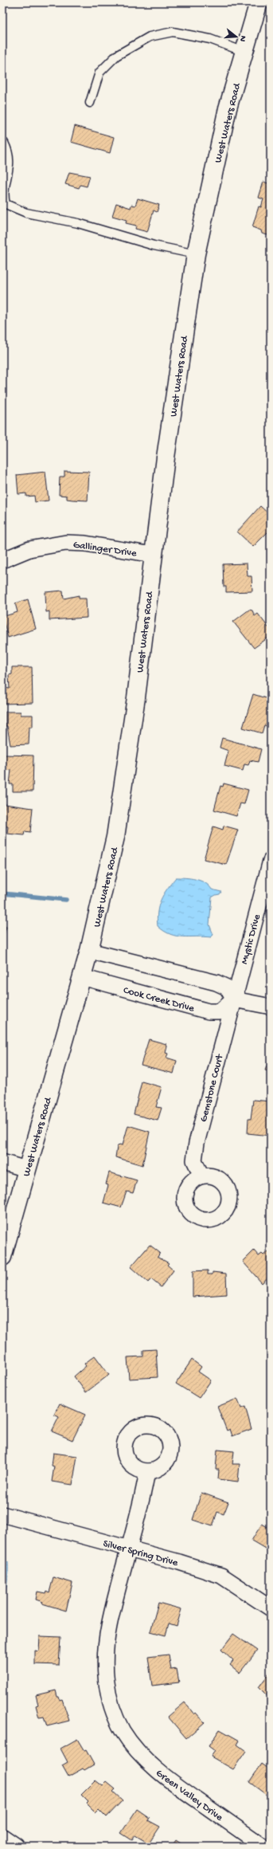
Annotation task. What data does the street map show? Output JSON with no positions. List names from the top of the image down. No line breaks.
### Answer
{"streets":{"street":["West Waters Road","Gallinger Drive","Mystic Drive","Cook Creek Drive","Gemstone Court","Silver Spring Drive","Green Valley Drive"]},"crossings":[["West Waters Road","Gallinger Drive"],["West Waters Road","Cook Creek Drive"],["Mystic Drive","Cook Creek Drive"],["Mystic Drive","Gemstone Court"],["Cook Creek Drive","Gemstone Court"],["Silver Spring Drive","Green Valley Drive"]],"north":"right"}
